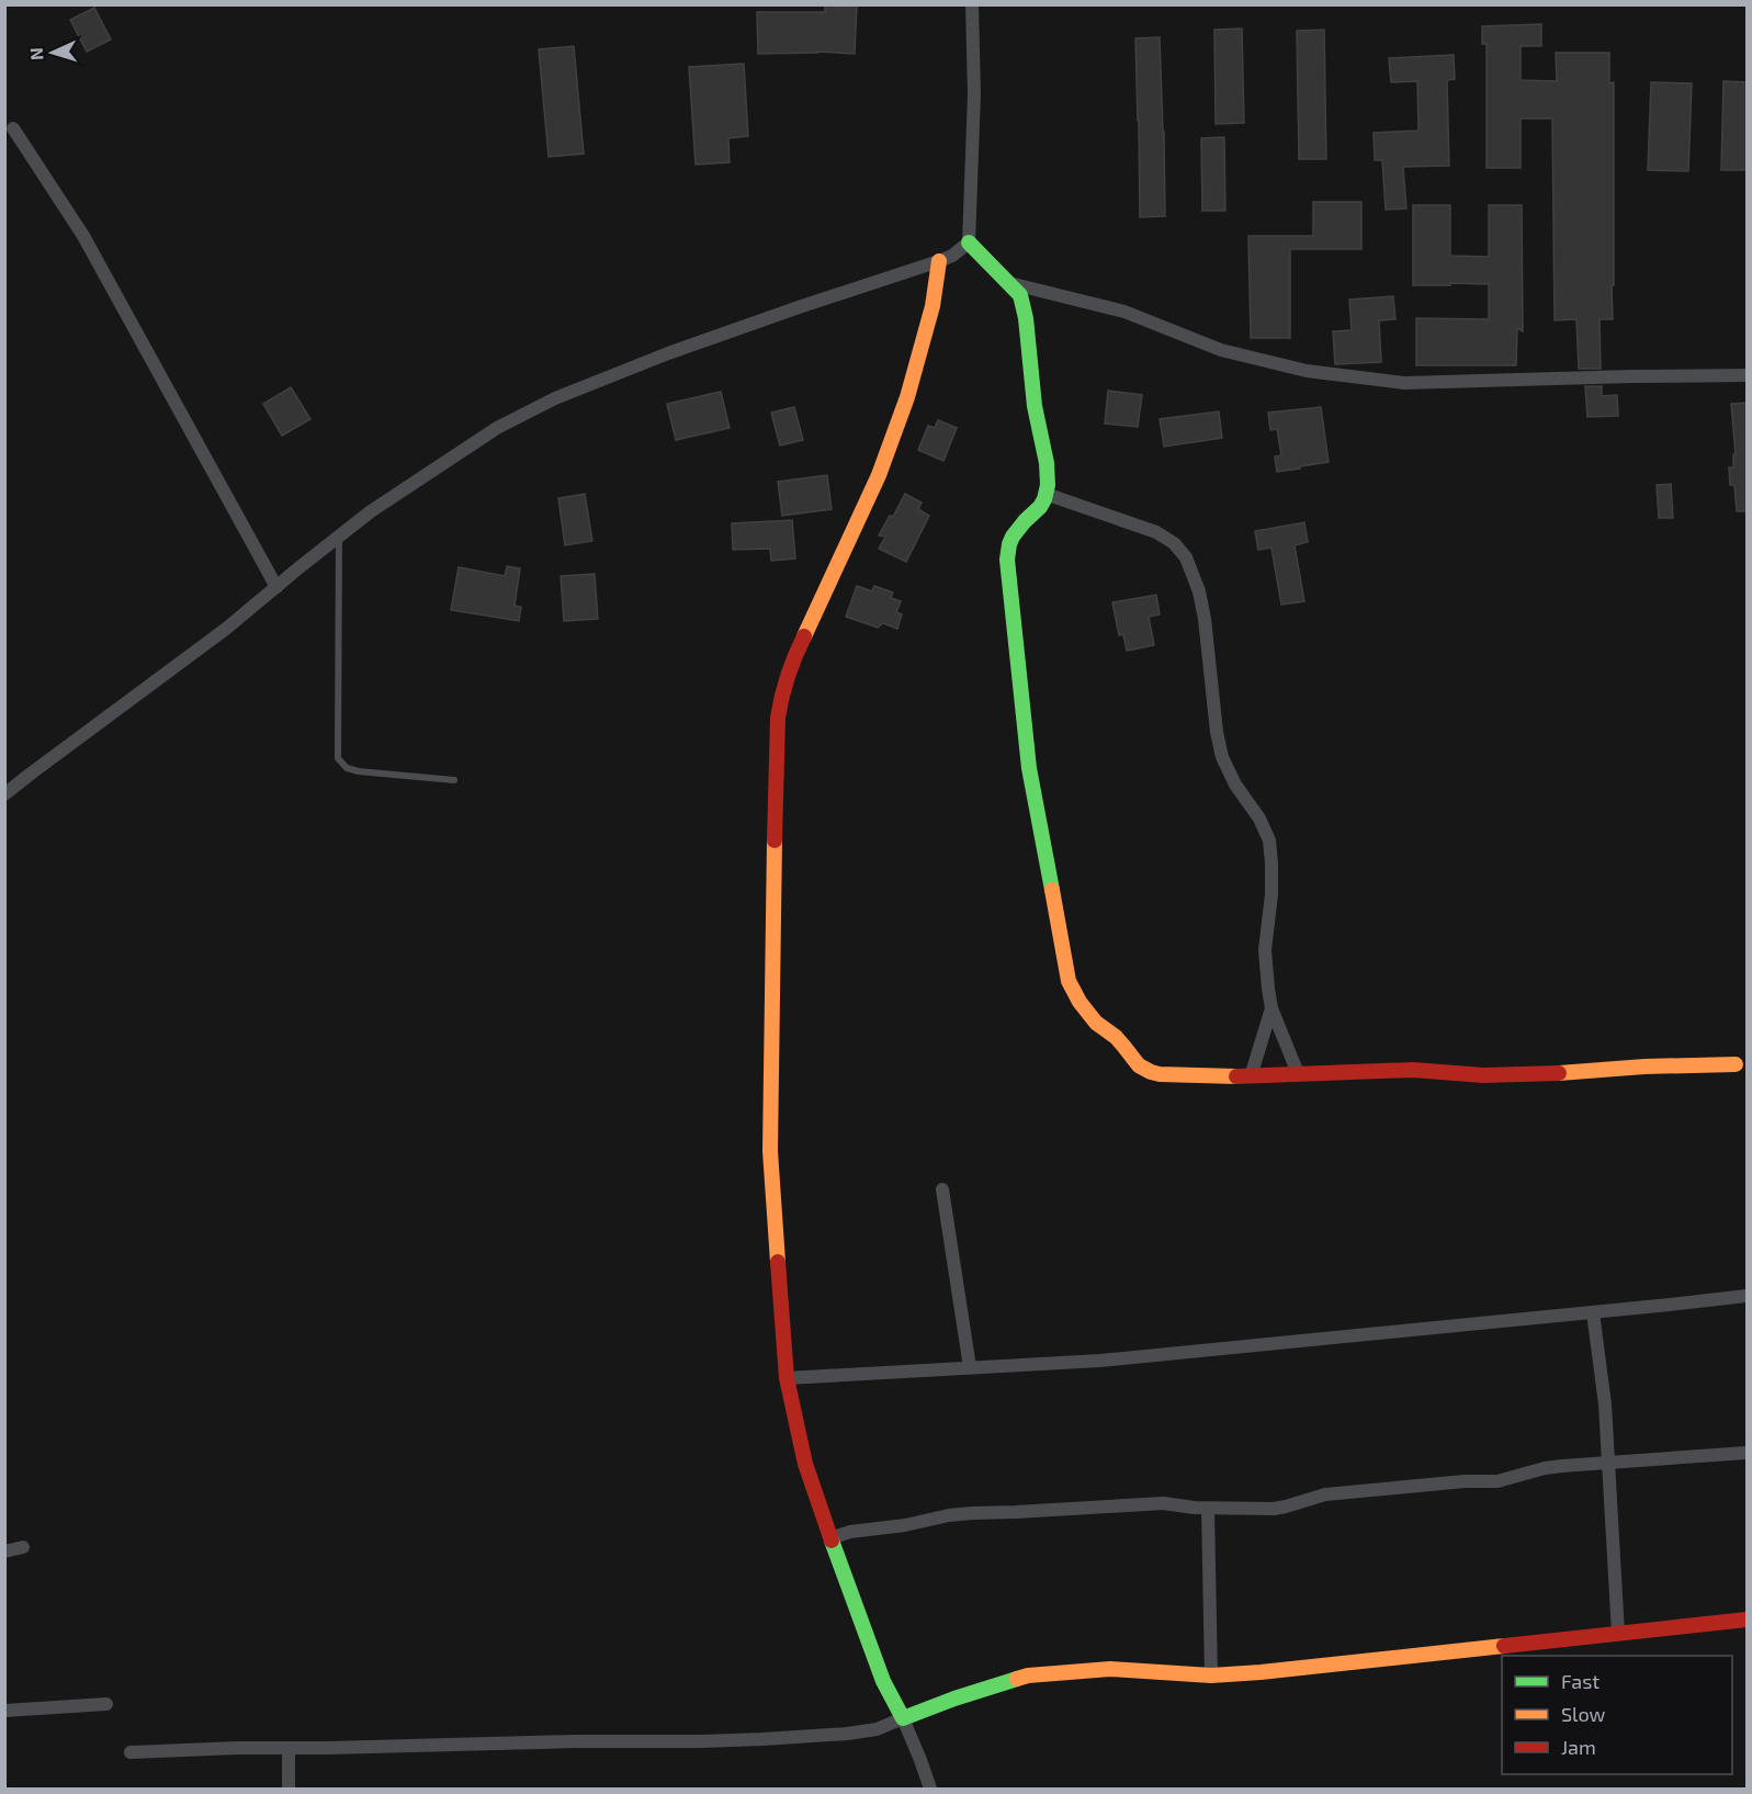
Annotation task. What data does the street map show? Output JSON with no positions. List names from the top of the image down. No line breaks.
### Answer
{"legend":["Fast","Slow","Jam"],"north":"left"}
